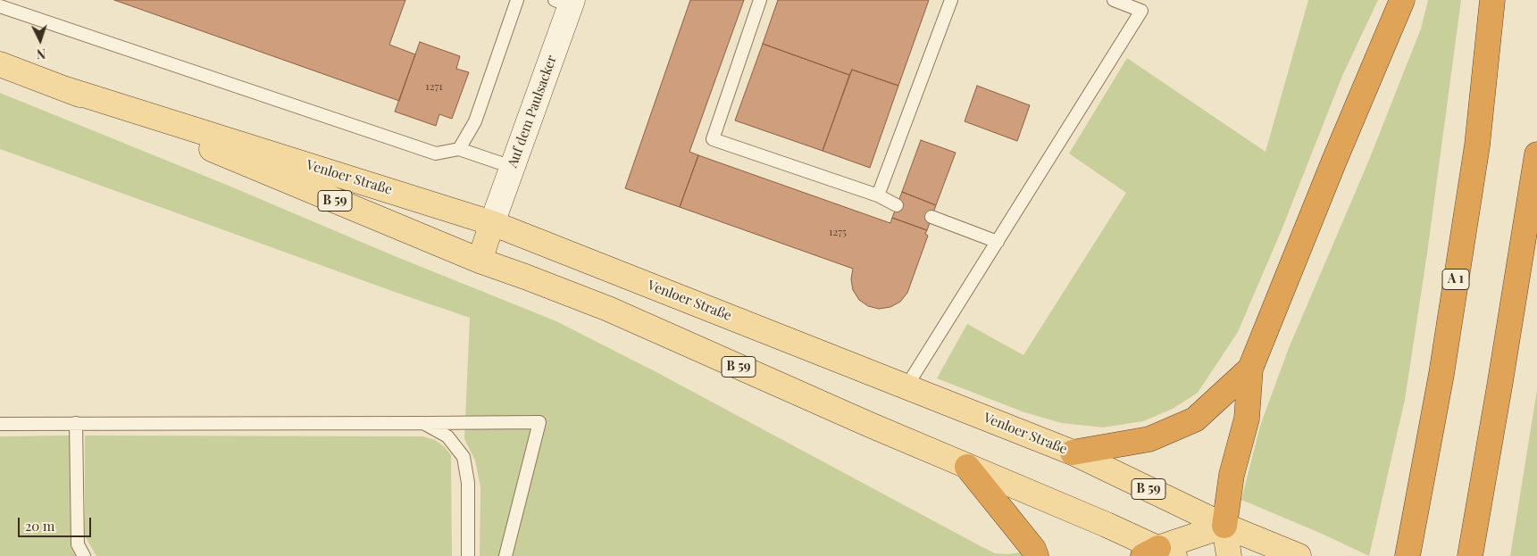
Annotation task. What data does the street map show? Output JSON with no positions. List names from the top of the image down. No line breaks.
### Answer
{"streets":{"highway":["A 1"],"main road":["Venloer Straße","B 59"],"street":["Auf dem Paulsacker"]},"crossings":[["Auf dem Paulsacker","Venloer Straße"]],"house_numbers":["1271","1275"],"scale_bar":"20 m","north":"bottom"}
